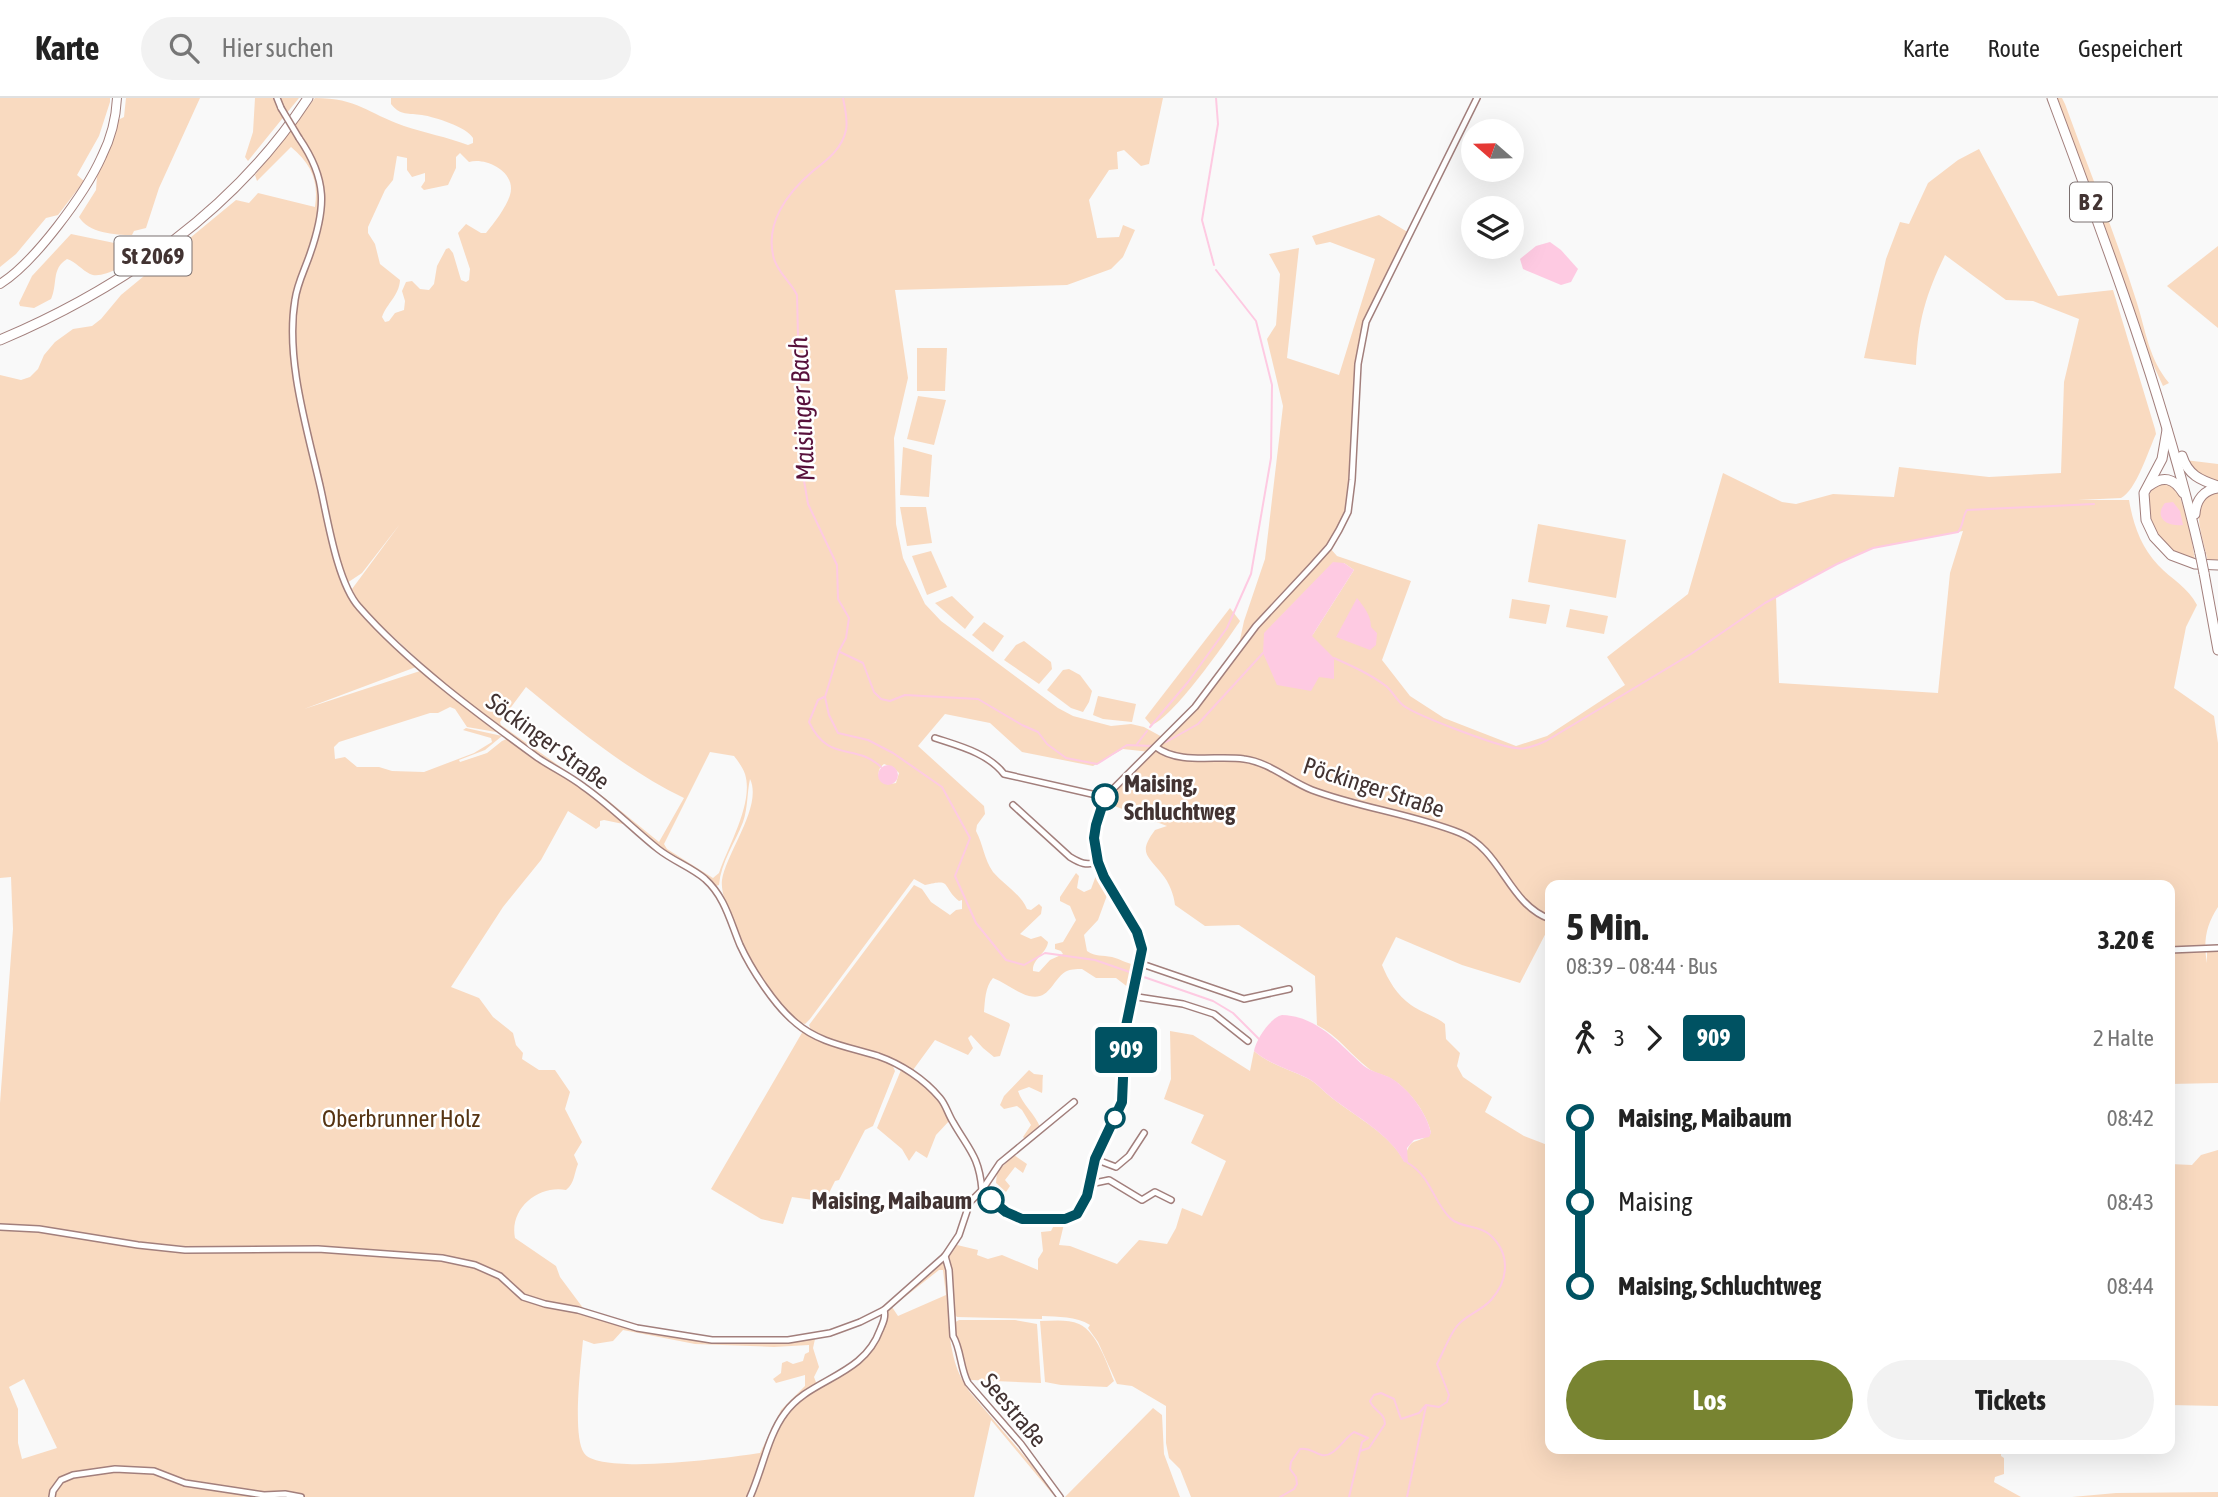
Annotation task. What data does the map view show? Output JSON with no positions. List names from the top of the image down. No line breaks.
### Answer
{"streets":{"main road":["B 2","St 2069"],"street":["Söckinger Straße","Pöckinger Straße","Seestraße"]},"water":["Maisinger Bach"],"parks":["Oberbrunner Holz"],"places":["Maising, Schluchtweg","Maising, Maibaum"],"lines":["bus line 909"],"north":"left","page":{"header":"Karte","search":"Hier suchen","nav":["Karte","Route","Gespeichert"],"on_map":"909","heading":["5 Min.","08:39 – 08:44 · Bus","3.20 €"],"legs":["3","909","2 Halte"],"list":[{"name":"Maising, Maibaum","value":"08:42"},{"name":"Maising","value":"08:43"},{"name":"Maising, Schluchtweg","value":"08:44"}],"buttons":["Los","Tickets"]}}
